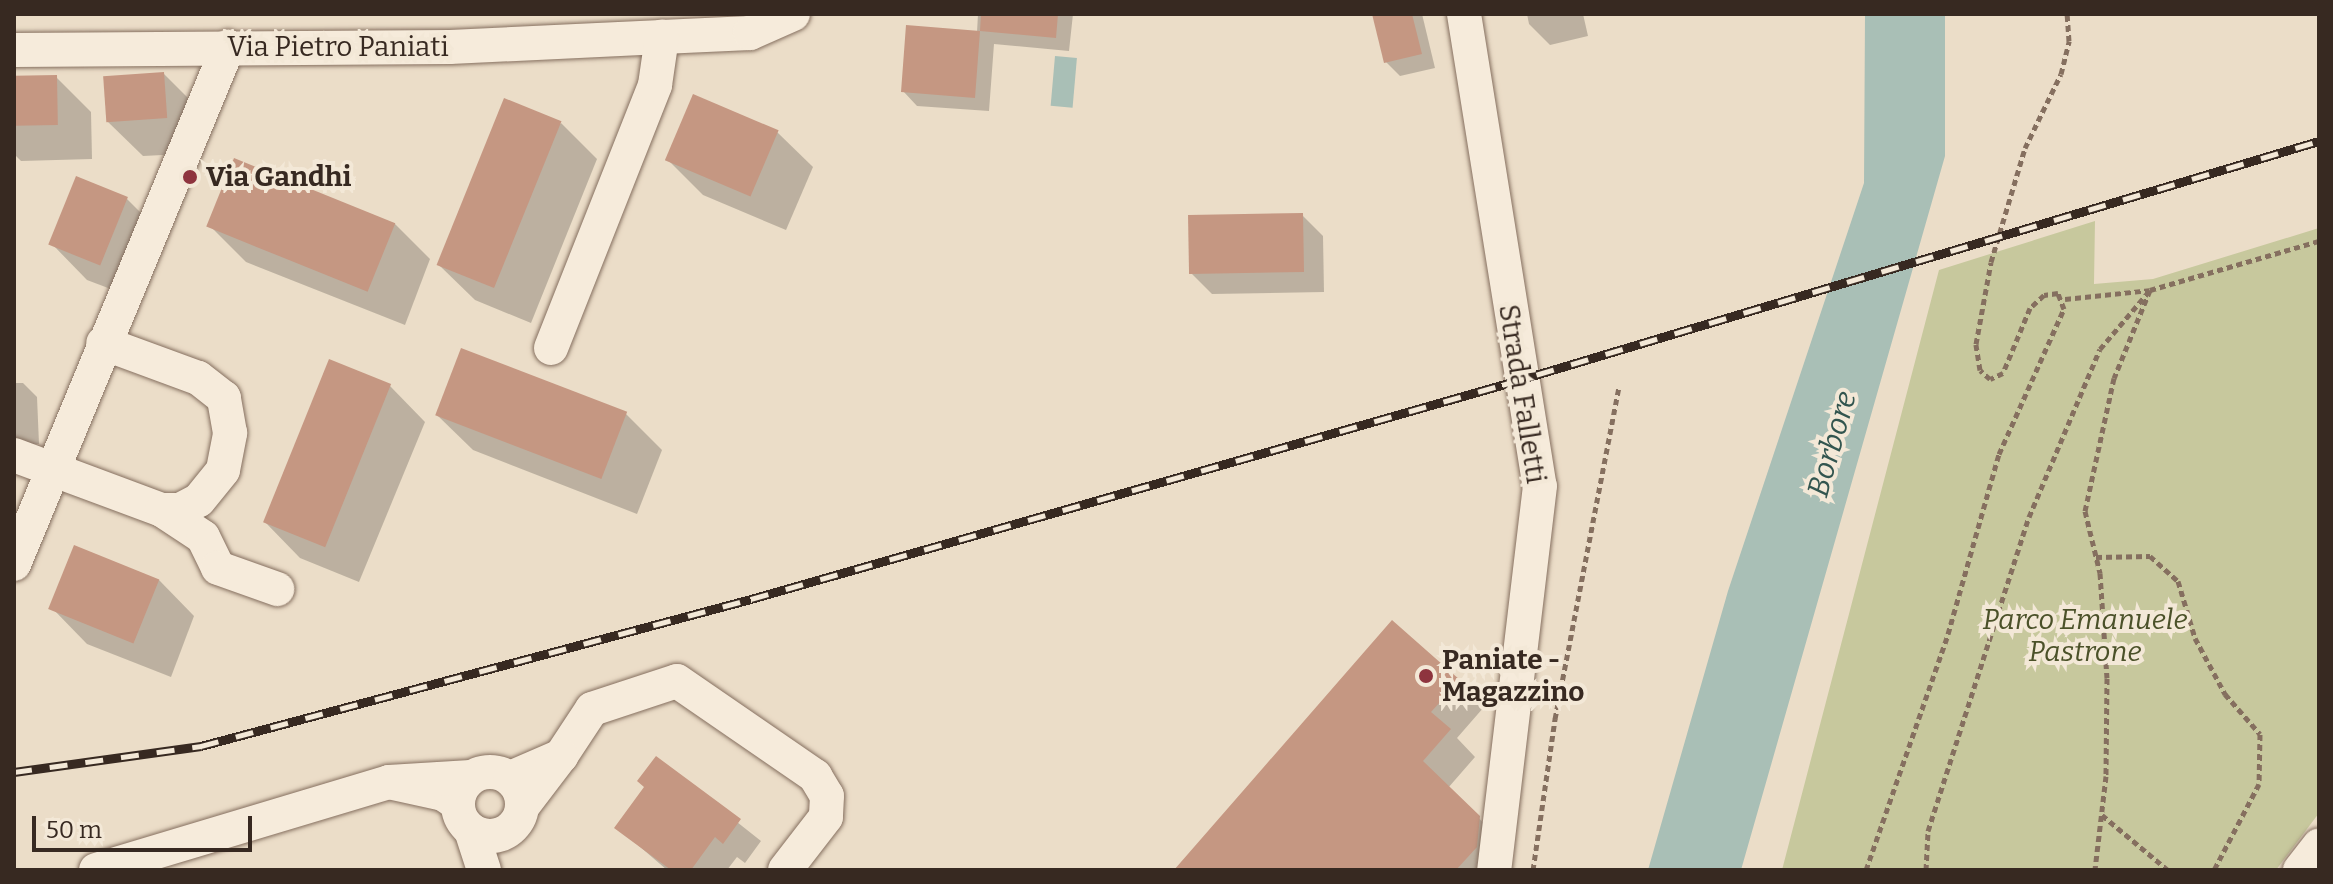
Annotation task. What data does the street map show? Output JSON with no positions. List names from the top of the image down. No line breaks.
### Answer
{"streets":{"street":["Via Pietro Paniati","Strada Falletti"]},"water":["Borbore"],"parks":["Parco Emanuele Pastrone"],"places":["Via Gandhi","Paniate - Magazzino"],"scale_bar":"50 m"}
